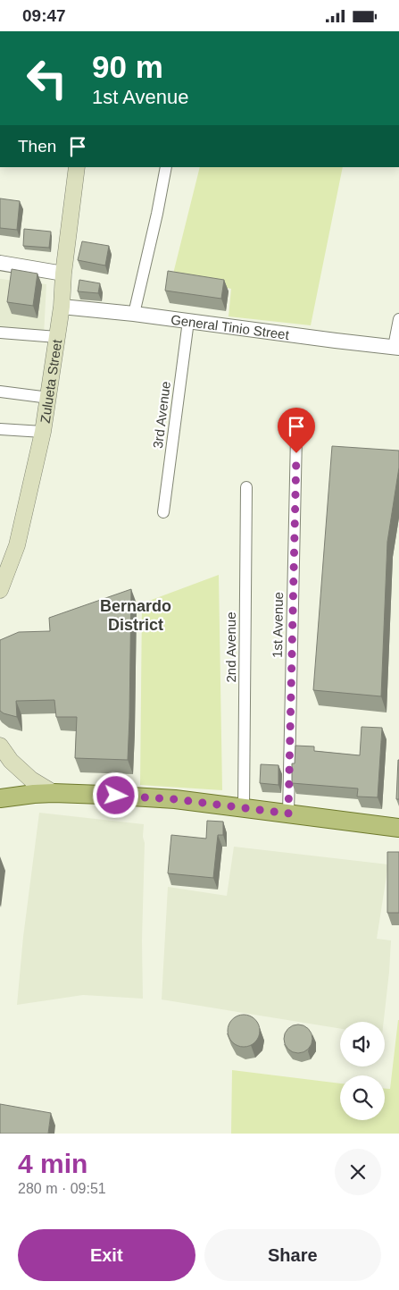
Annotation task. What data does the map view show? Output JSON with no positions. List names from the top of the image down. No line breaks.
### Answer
{"streets":{"main road":["Zulueta Street"],"street":["General Tinio Street","3rd Avenue","1st Avenue","2nd Avenue"]},"crossings":[["General Tinio Street","Zulueta Street"],["General Tinio Street","3rd Avenue"]],"districts":["Bernardo District"],"page":{"status":"09:47","turn":["90 m","1st Avenue"],"then":"Then","heading":["4 min","280 m · 09:51"],"buttons":["Exit","Share"]}}
